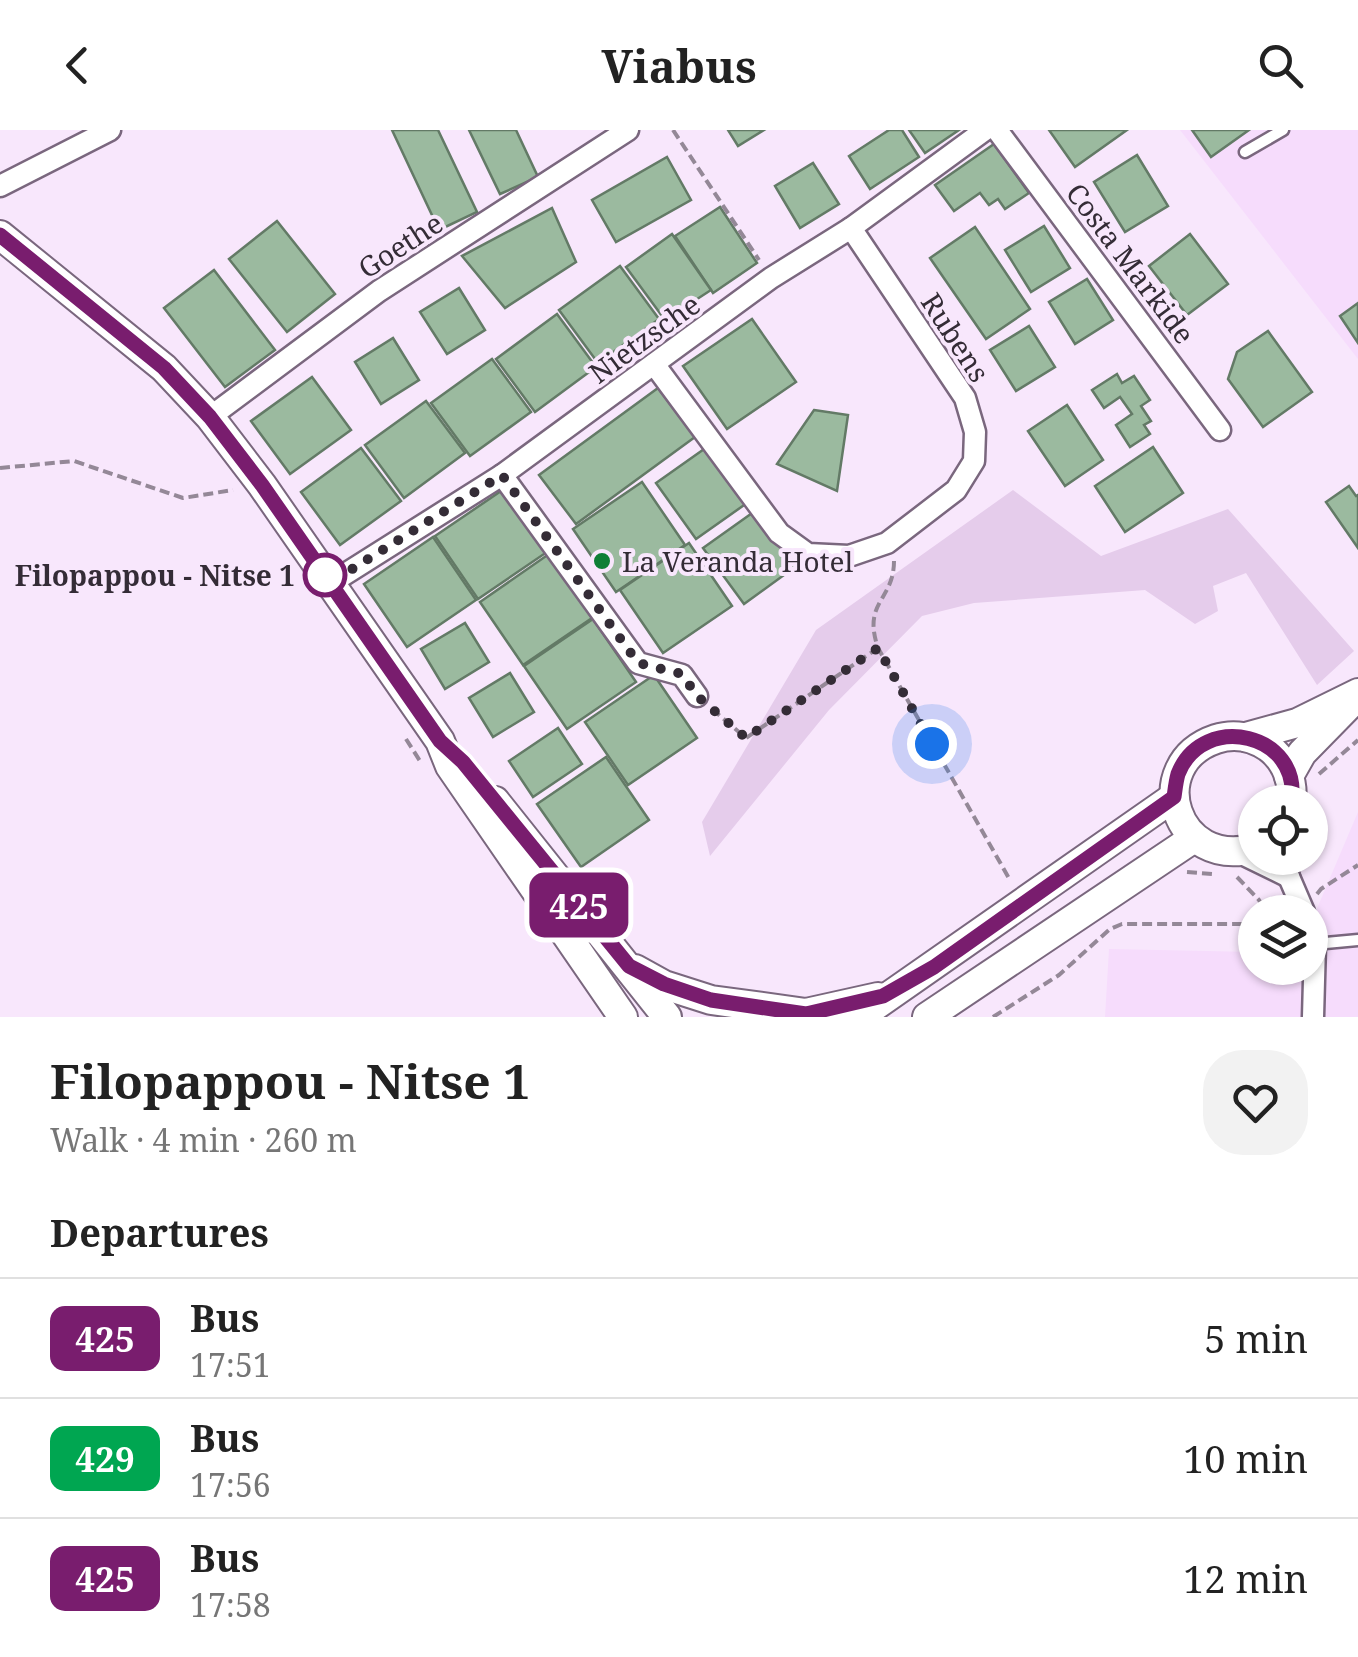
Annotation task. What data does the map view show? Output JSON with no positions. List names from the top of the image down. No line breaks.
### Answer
{"streets":{"street":["Goethe","Costa Markide","Rubens","Nietzsche"]},"crossings":[["Rubens","Nietzsche"]],"places":["La Veranda Hotel","Filopappou - Nitse 1"],"lines":["bus line 425"],"page":{"header":"Viabus","on_map":"425","heading":[["Filopappou - Nitse 1","Walk · 4 min · 260 m"],"Departures"],"list":[{"mark":"425","name":"Bus","note":"17:51","value":"5 min"},{"mark":"429","name":"Bus","note":"17:56","value":"10 min"},{"mark":"425","name":"Bus","note":"17:58","value":"12 min"}]}}
